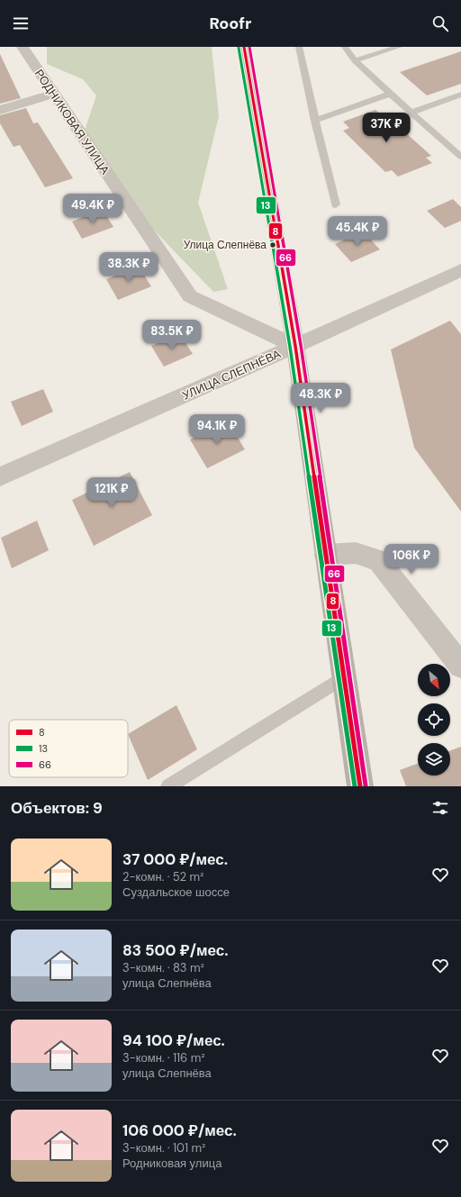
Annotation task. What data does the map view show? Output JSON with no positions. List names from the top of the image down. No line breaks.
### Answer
{"streets":{"street":["РОДНИКОВАЯ УЛИЦА","УЛИЦА СЛЕПНЁВА"]},"crossings":[["РОДНИКОВАЯ УЛИЦА","УЛИЦА СЛЕПНЁВА"]],"places":["Улица Слепнёва"],"lines":["transit line 8","transit line 66","transit line 13"],"legend":["8","13","66"],"north":"bottom right","page":{"header":"Roofr","price":["37K ₽","49.4K ₽","45.4K ₽","38.3K ₽","83.5K ₽","48.3K ₽","94.1K ₽","121K ₽","106K ₽"],"heading":"Объектов: 9","list":[{"name":"37 000 ₽/мес.","note":"2-комн. · 52 m² · Суздальское шоссе"},{"name":"83 500 ₽/мес.","note":"3-комн. · 83 m² · улица Слепнёва"},{"name":"94 100 ₽/мес.","note":"3-комн. · 116 m² · улица Слепнёва"},{"name":"106 000 ₽/мес.","note":"3-комн. · 101 m² · Родниковая улица"}]}}
